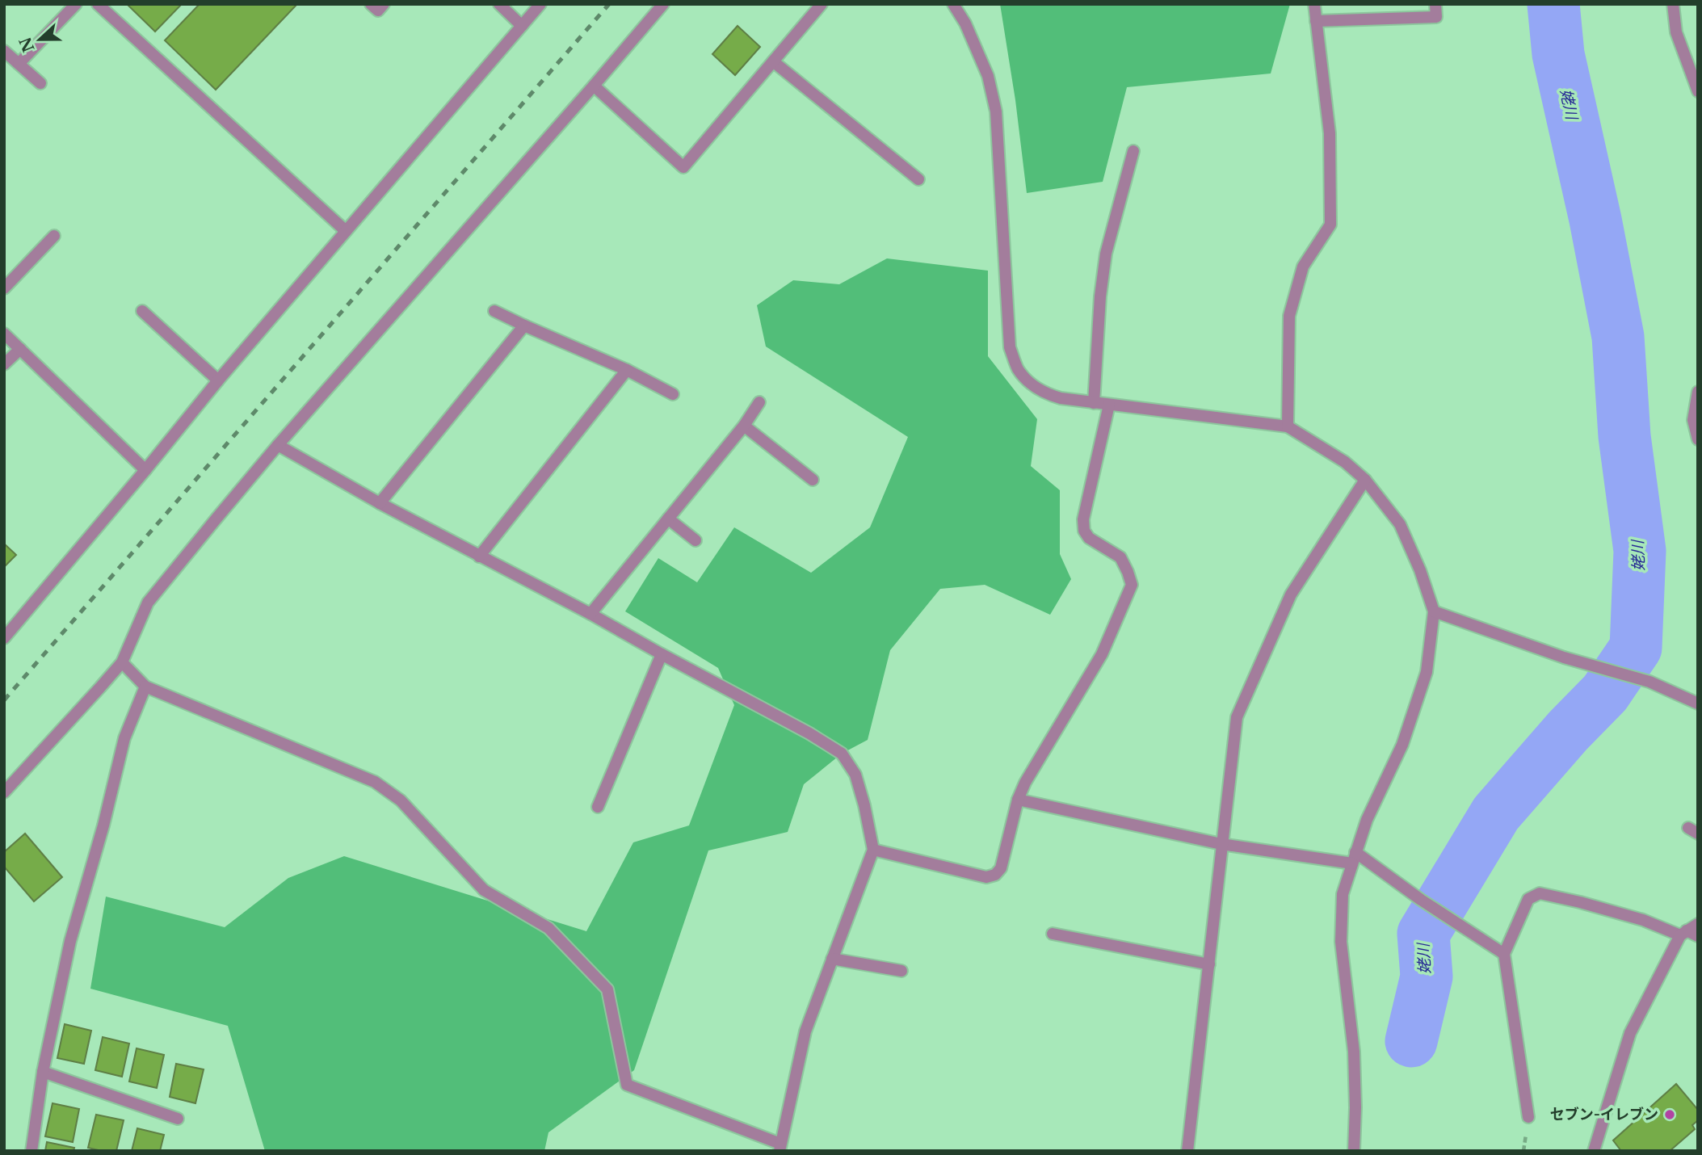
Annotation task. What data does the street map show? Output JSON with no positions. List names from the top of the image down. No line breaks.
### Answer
{"water":["姥川"],"places":["セブン-イレブン"],"north":"left"}
